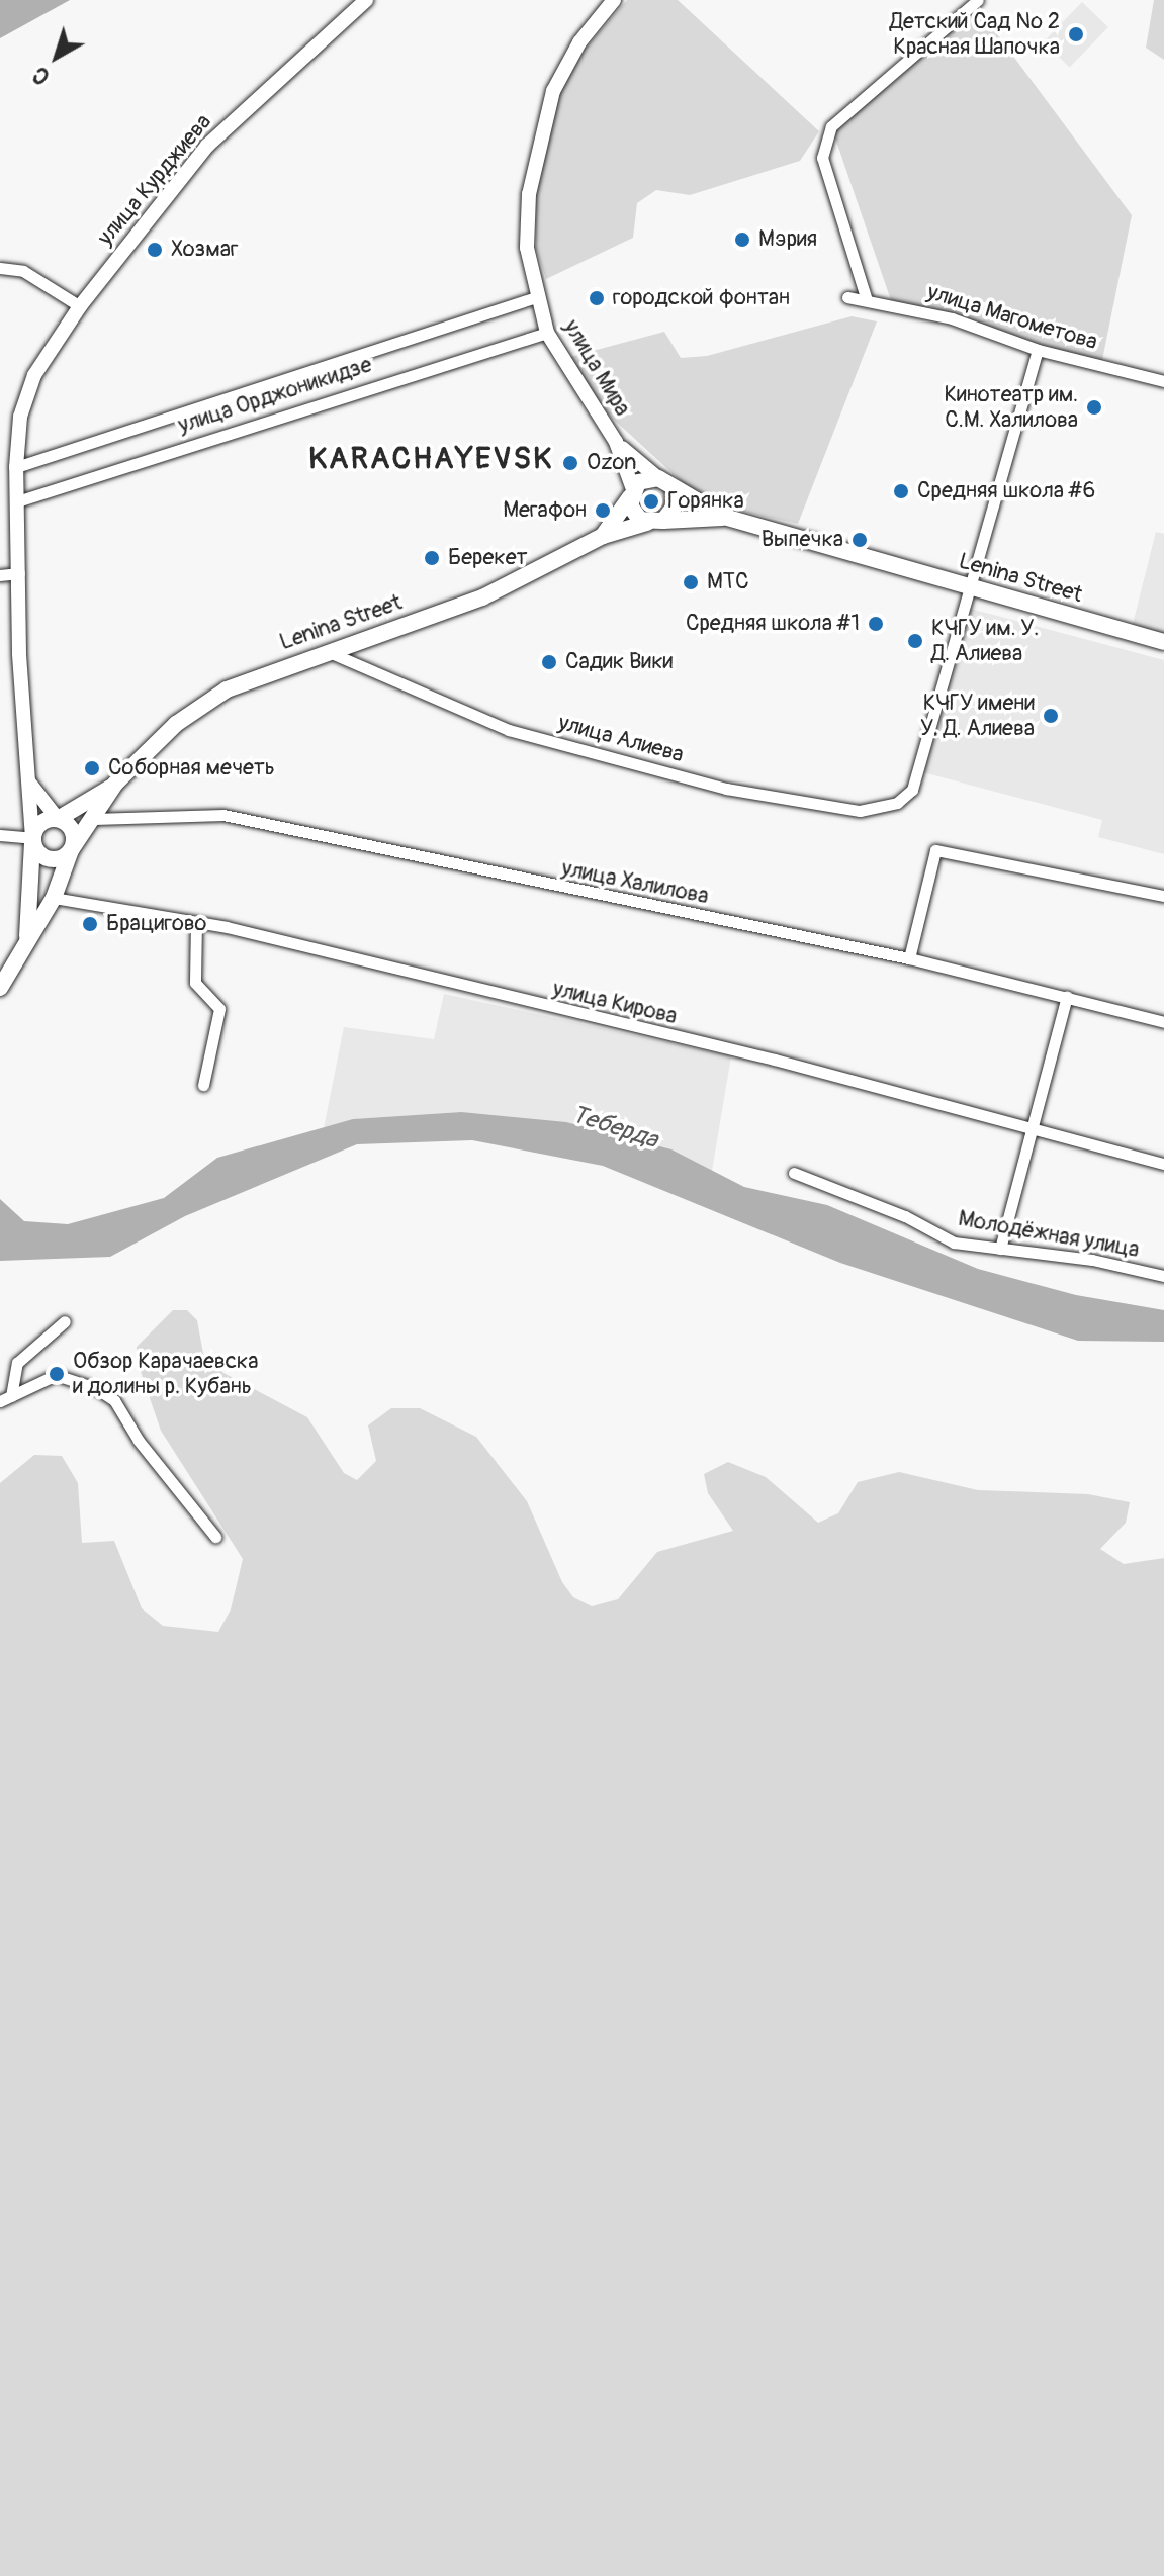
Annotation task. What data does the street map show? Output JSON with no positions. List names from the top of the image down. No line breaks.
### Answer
{"streets":{"main road":["Lenina Street"],"street":["улица Курджиева","улица Магометова","улица Мира","улица Орджоникидзе","улица Алиева","улица Халилова","улица Кирова","Молодёжная улица"]},"crossings":[["улица Курджиева","улица Орджоникидзе"],["улица Мира","улица Орджоникидзе"],["улица Мира","Lenina Street"],["Lenina Street","улица Алиева"],["Lenina Street","улица Халилова"],["Lenina Street","улица Кирова"]],"districts":["KARACHAYEVSK"],"water":["Теберда"],"places":["Детский Сад № 2 Красная Шапочка","Мэрия","Хозмаг","городской фонтан","Кинотеатр им. С.М. Халилова","Ozon","Средняя школа #6","Горянка","Мегафон","Выпечка","Берекет","МТС","Средняя школа #1","КЧГУ им. У. Д. Алиева","Садик Вики","КЧГУ имени У. Д. Алиева","Соборная мечеть","Брацигово","Обзор Карачаевска и долины р. Кубань"],"north":"bottom left"}
